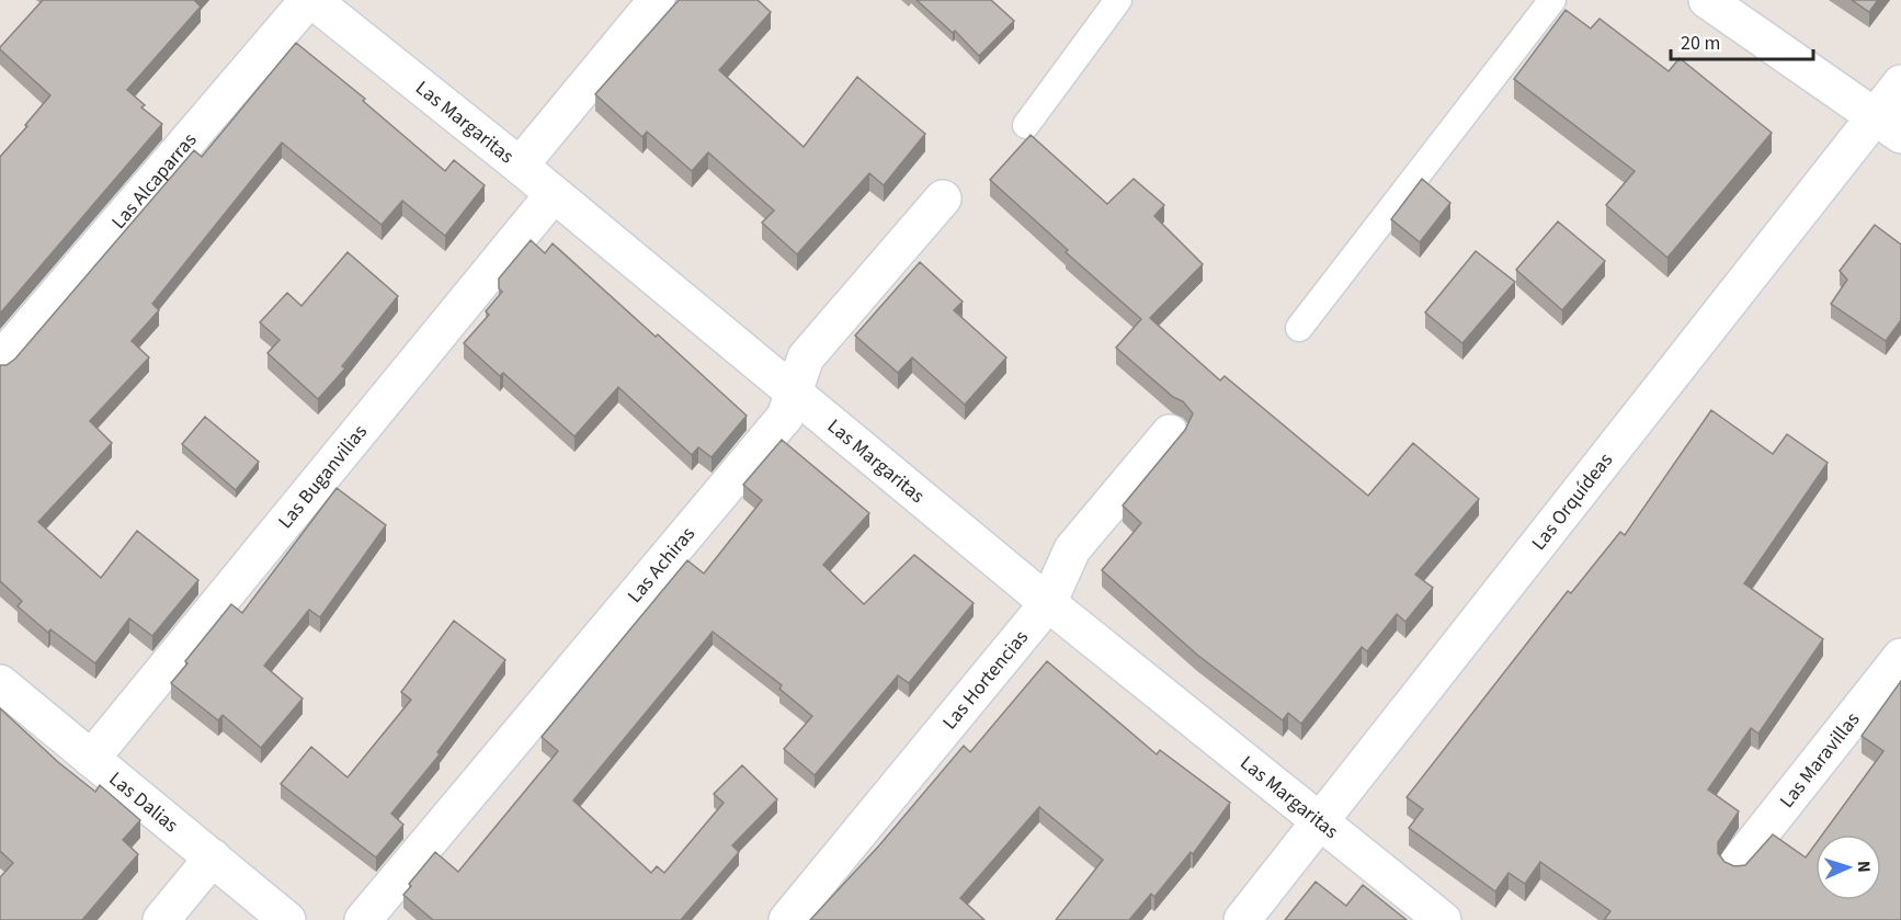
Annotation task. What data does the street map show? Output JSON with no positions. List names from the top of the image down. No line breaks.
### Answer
{"streets":{"street":["Las Margaritas","Las Alcaparras","Las Buganvilias","Las Orquídeas","Las Achiras","Las Hortencias","Las Maravillas","Las Dalias"]},"crossings":[["Las Margaritas","Las Alcaparras"],["Las Margaritas","Las Buganvilias"],["Las Margaritas","Las Orquídeas"],["Las Margaritas","Las Achiras"],["Las Margaritas","Las Hortencias"],["Las Buganvilias","Las Dalias"]],"scale_bar":"20 m","north":"right"}
